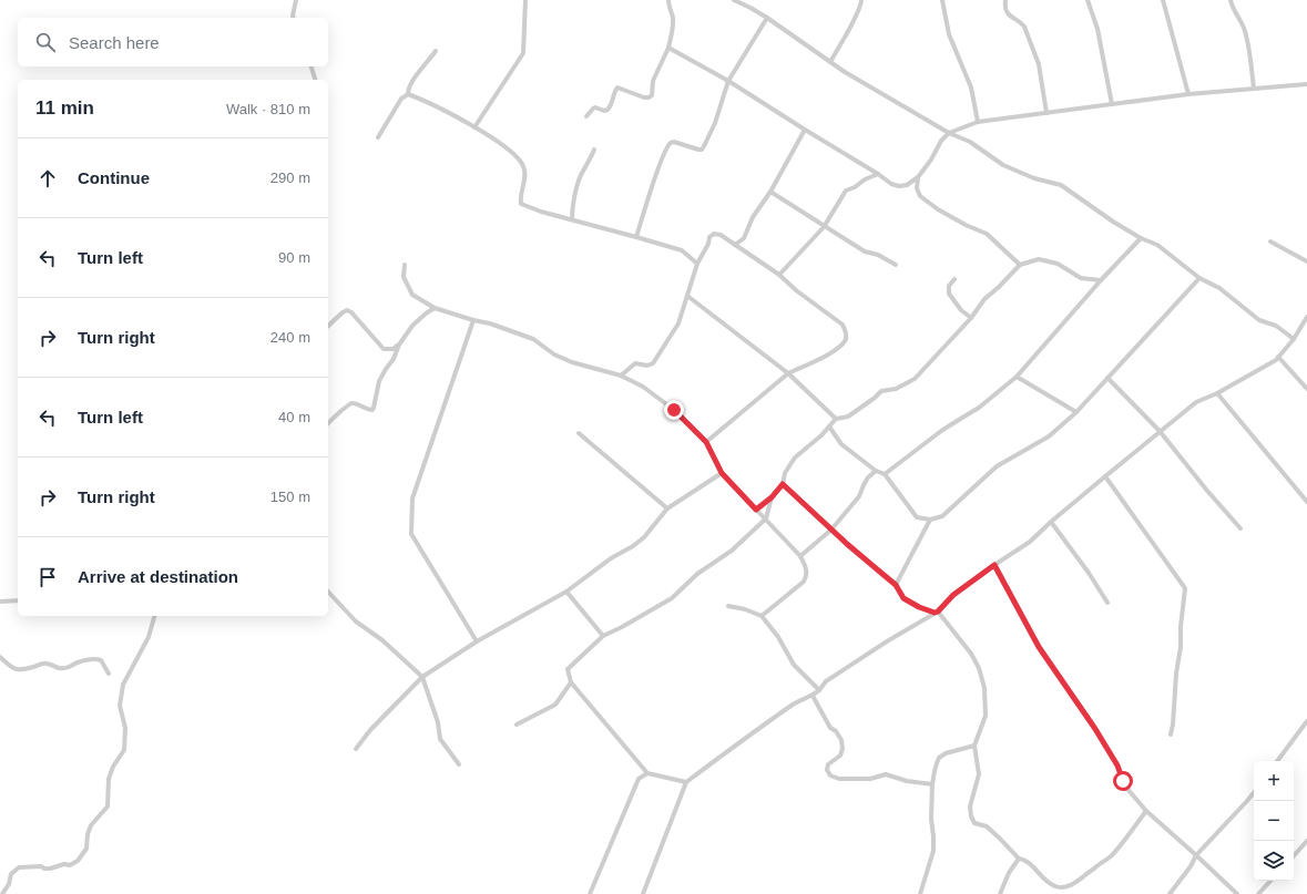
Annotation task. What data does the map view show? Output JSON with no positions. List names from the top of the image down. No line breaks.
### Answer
{"page":{"search":"Search here","heading":["11 min","Walk · 810 m"],"list":[["Continue","290 m"],["Turn left","90 m"],["Turn right","240 m"],["Turn left","40 m"],["Turn right","150 m"],"Arrive at destination"],"map_buttons":["+","−"]}}
